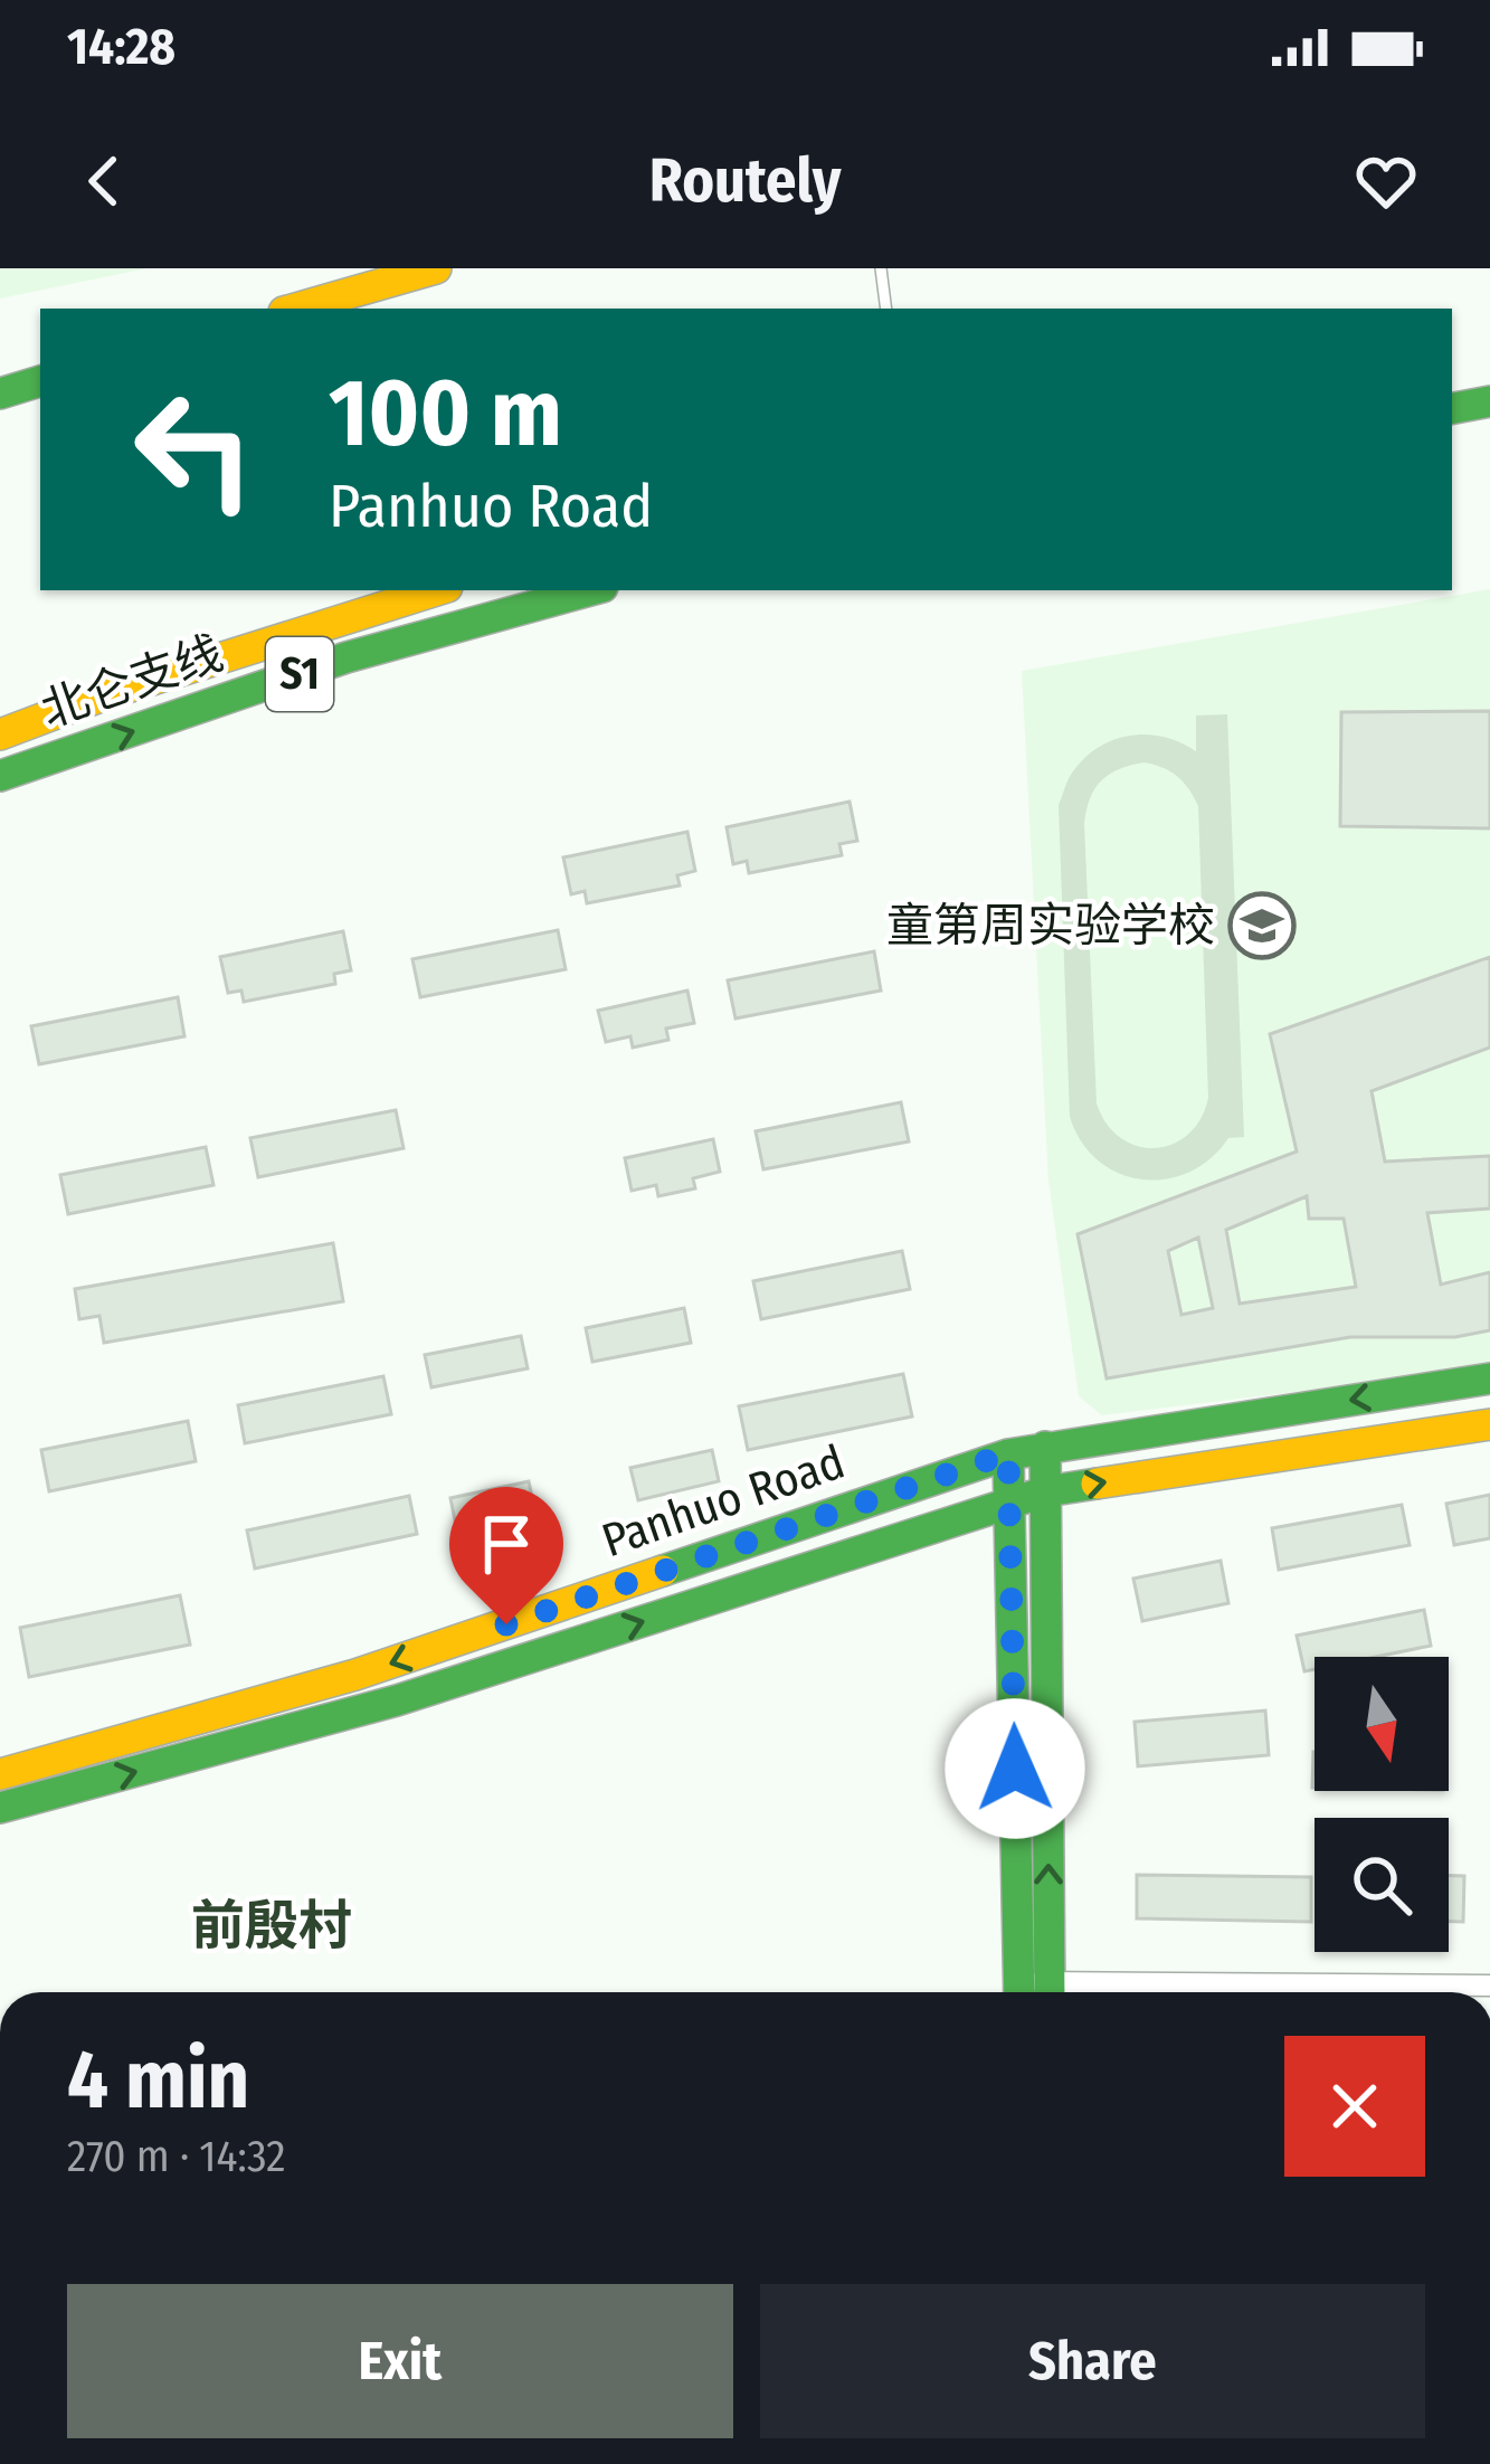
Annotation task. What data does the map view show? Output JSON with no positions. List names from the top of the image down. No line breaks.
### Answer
{"streets":{"main road":["S1","北仑支线","Panhuo Road"]},"districts":["前殷村"],"places":{"school or university":["童第周实验学校"]},"north":"bottom","page":{"status":"14:28","header":"Routely","turn":["100 m","Panhuo Road"],"heading":["4 min","270 m · 14:32"],"buttons":["Exit","Share"]}}
